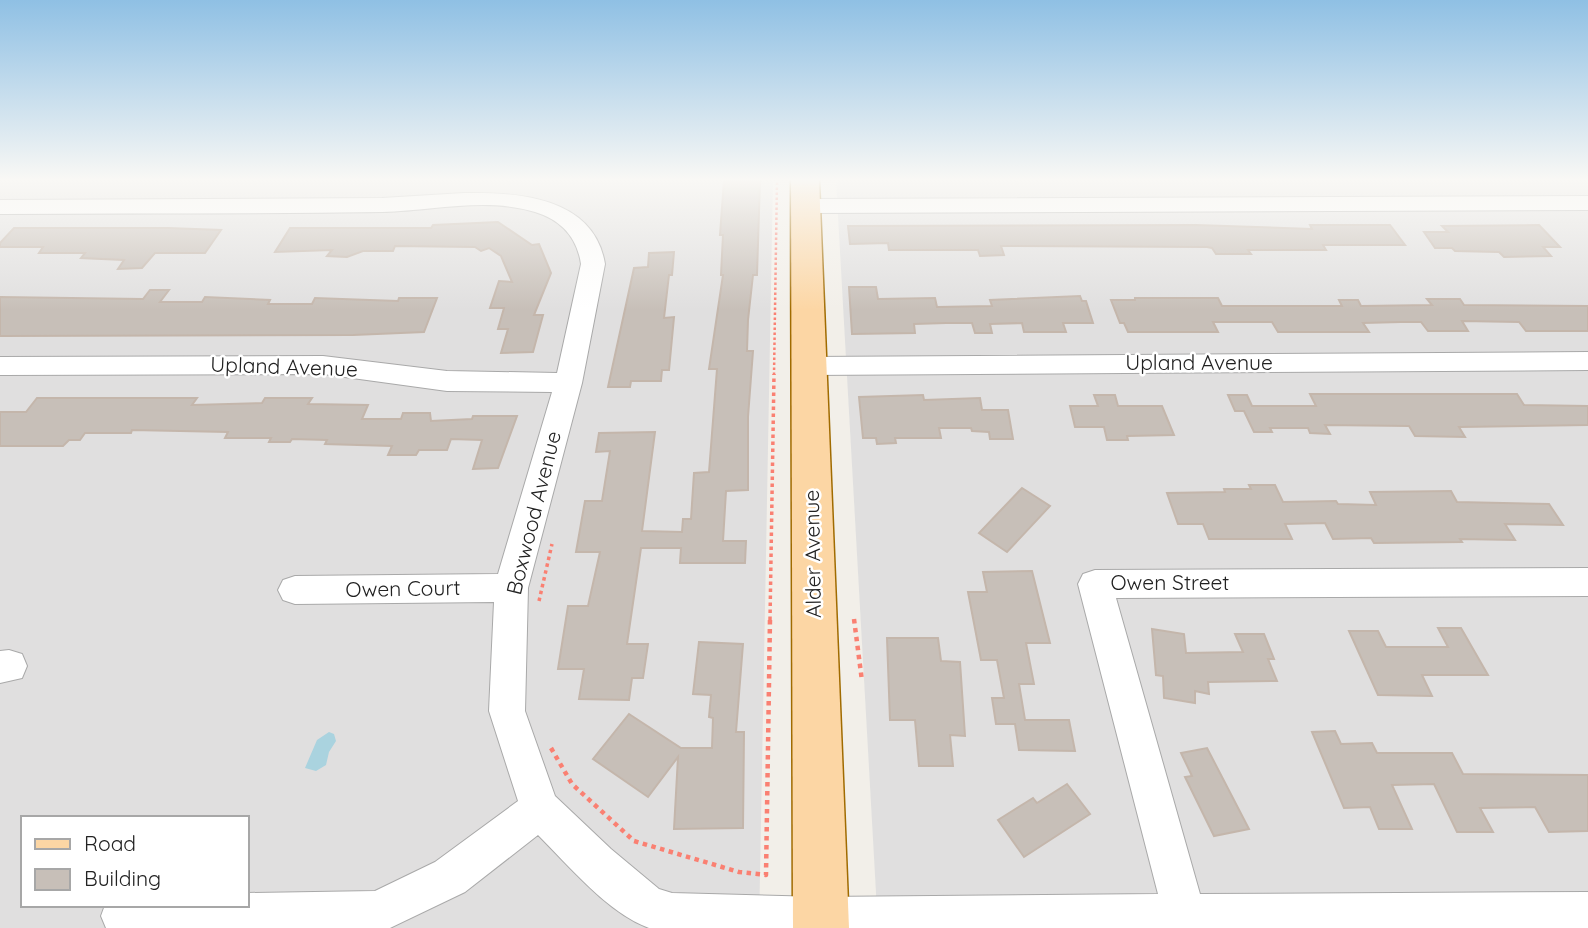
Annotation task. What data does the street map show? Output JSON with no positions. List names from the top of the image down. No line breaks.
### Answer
{"streets":{"main road":["Alder Avenue"],"street":["Upland Avenue","Boxwood Avenue","Owen Street","Owen Court"]},"crossings":[["Upland Avenue","Boxwood Avenue"],["Upland Avenue","Alder Avenue"],["Boxwood Avenue","Owen Court"]],"legend":["Road","Building"]}
